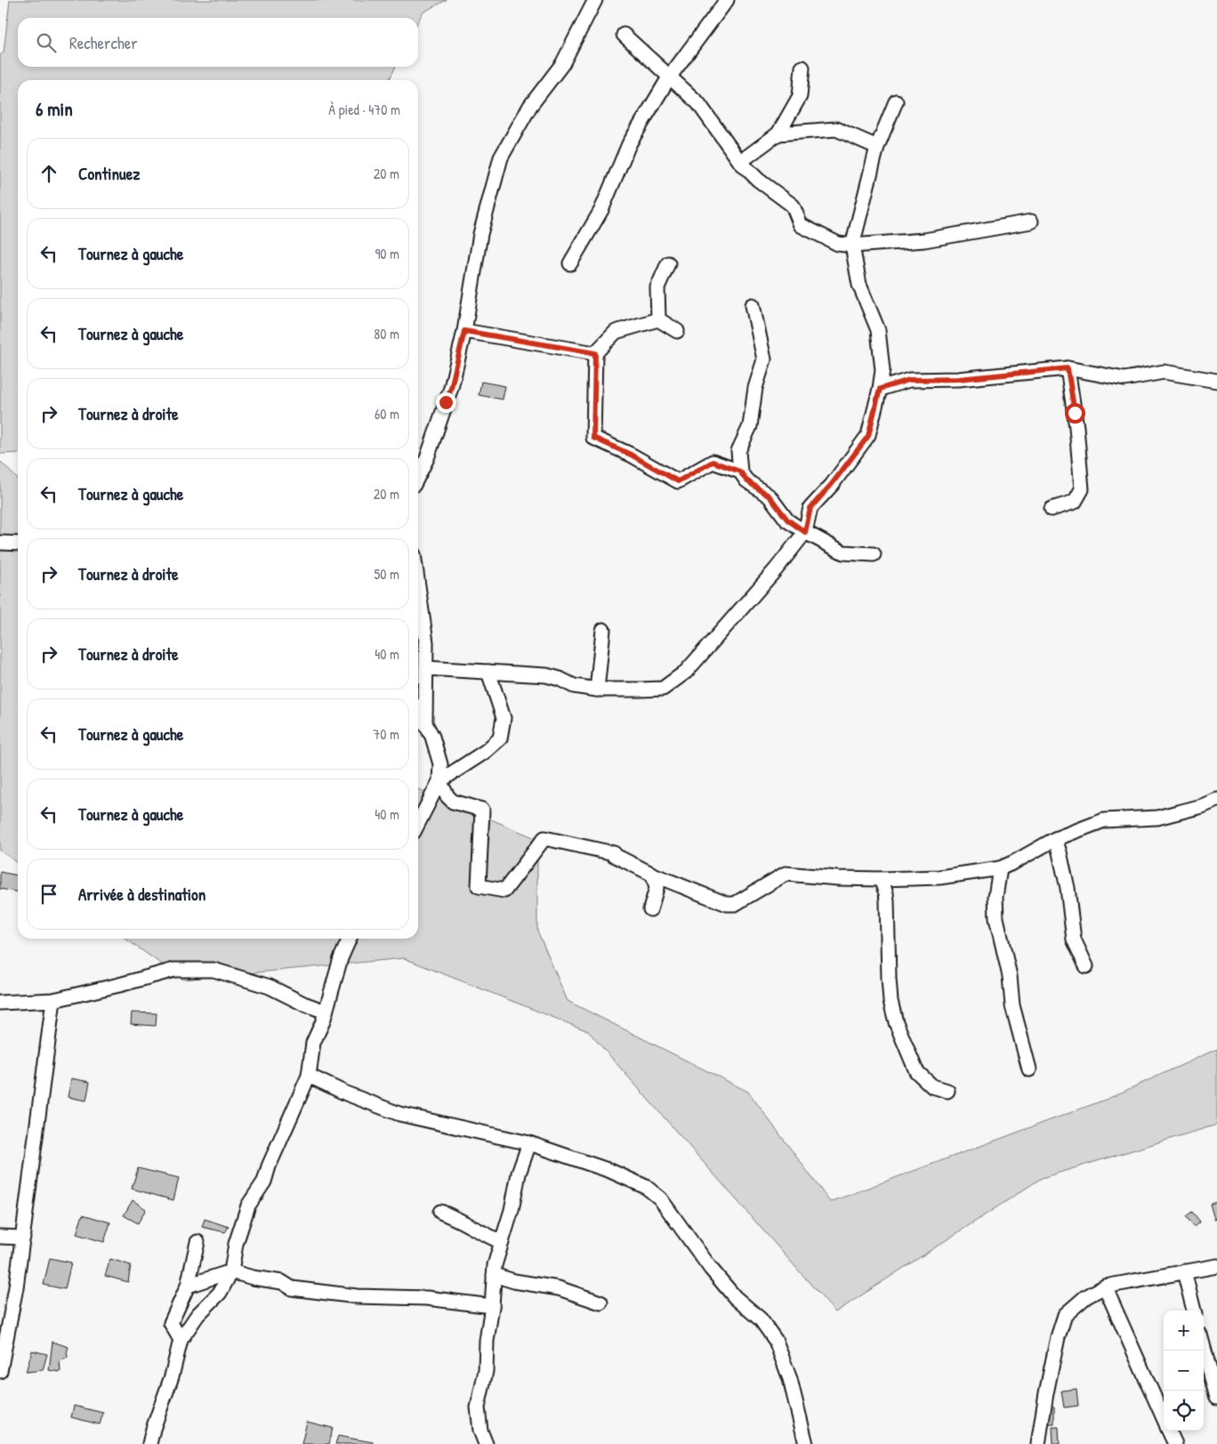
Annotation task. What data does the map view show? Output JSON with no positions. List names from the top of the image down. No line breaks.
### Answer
{"page":{"search":"Rechercher","heading":["6 min","À pied · 470 m"],"list":[["Continuez","20 m"],["Tournez à gauche","90 m"],["Tournez à gauche","80 m"],["Tournez à droite","60 m"],["Tournez à gauche","20 m"],["Tournez à droite","50 m"],["Tournez à droite","40 m"],["Tournez à gauche","70 m"],["Tournez à gauche","40 m"],"Arrivée à destination"],"map_buttons":["+","−"]}}
